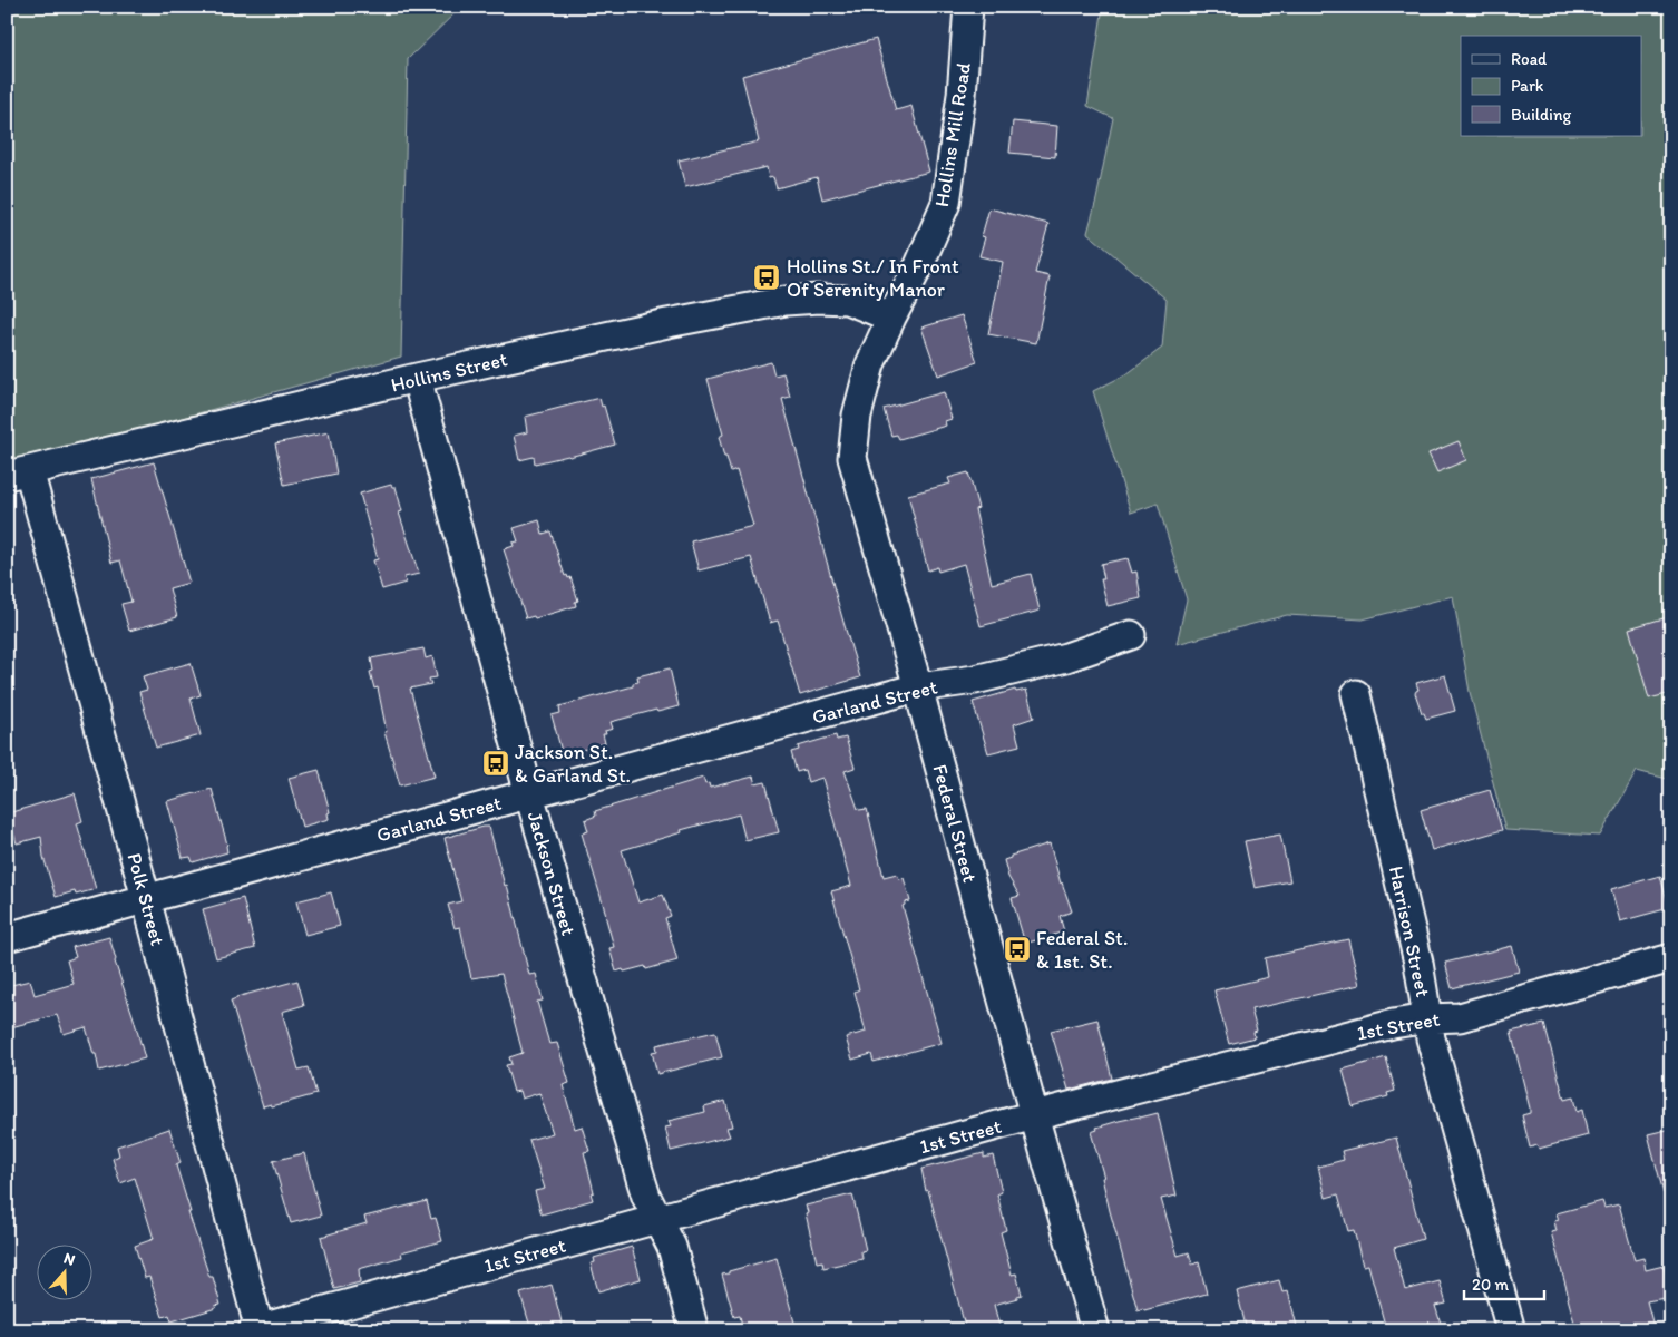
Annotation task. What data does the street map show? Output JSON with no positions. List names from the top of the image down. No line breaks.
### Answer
{"streets":{"street":["Hollins Mill Road","Hollins Street","Garland Street","Federal Street","Jackson Street","Polk Street","Harrison Street","1st Street"]},"crossings":[["Hollins Mill Road","Hollins Street"],["Hollins Mill Road","Federal Street"],["Hollins Street","Federal Street"],["Hollins Street","Jackson Street"],["Hollins Street","Polk Street"],["Garland Street","Federal Street"],["Garland Street","Jackson Street"],["Garland Street","Polk Street"],["Federal Street","1st Street"],["Jackson Street","1st Street"],["Polk Street","1st Street"],["Harrison Street","1st Street"]],"places":{"bus stop":["Hollins St./ In Front Of Serenity Manor","Jackson St. & Garland St.","Federal St. & 1st. St."]},"legend":["Road","Park","Building"],"scale_bar":"20 m","north":"top"}
